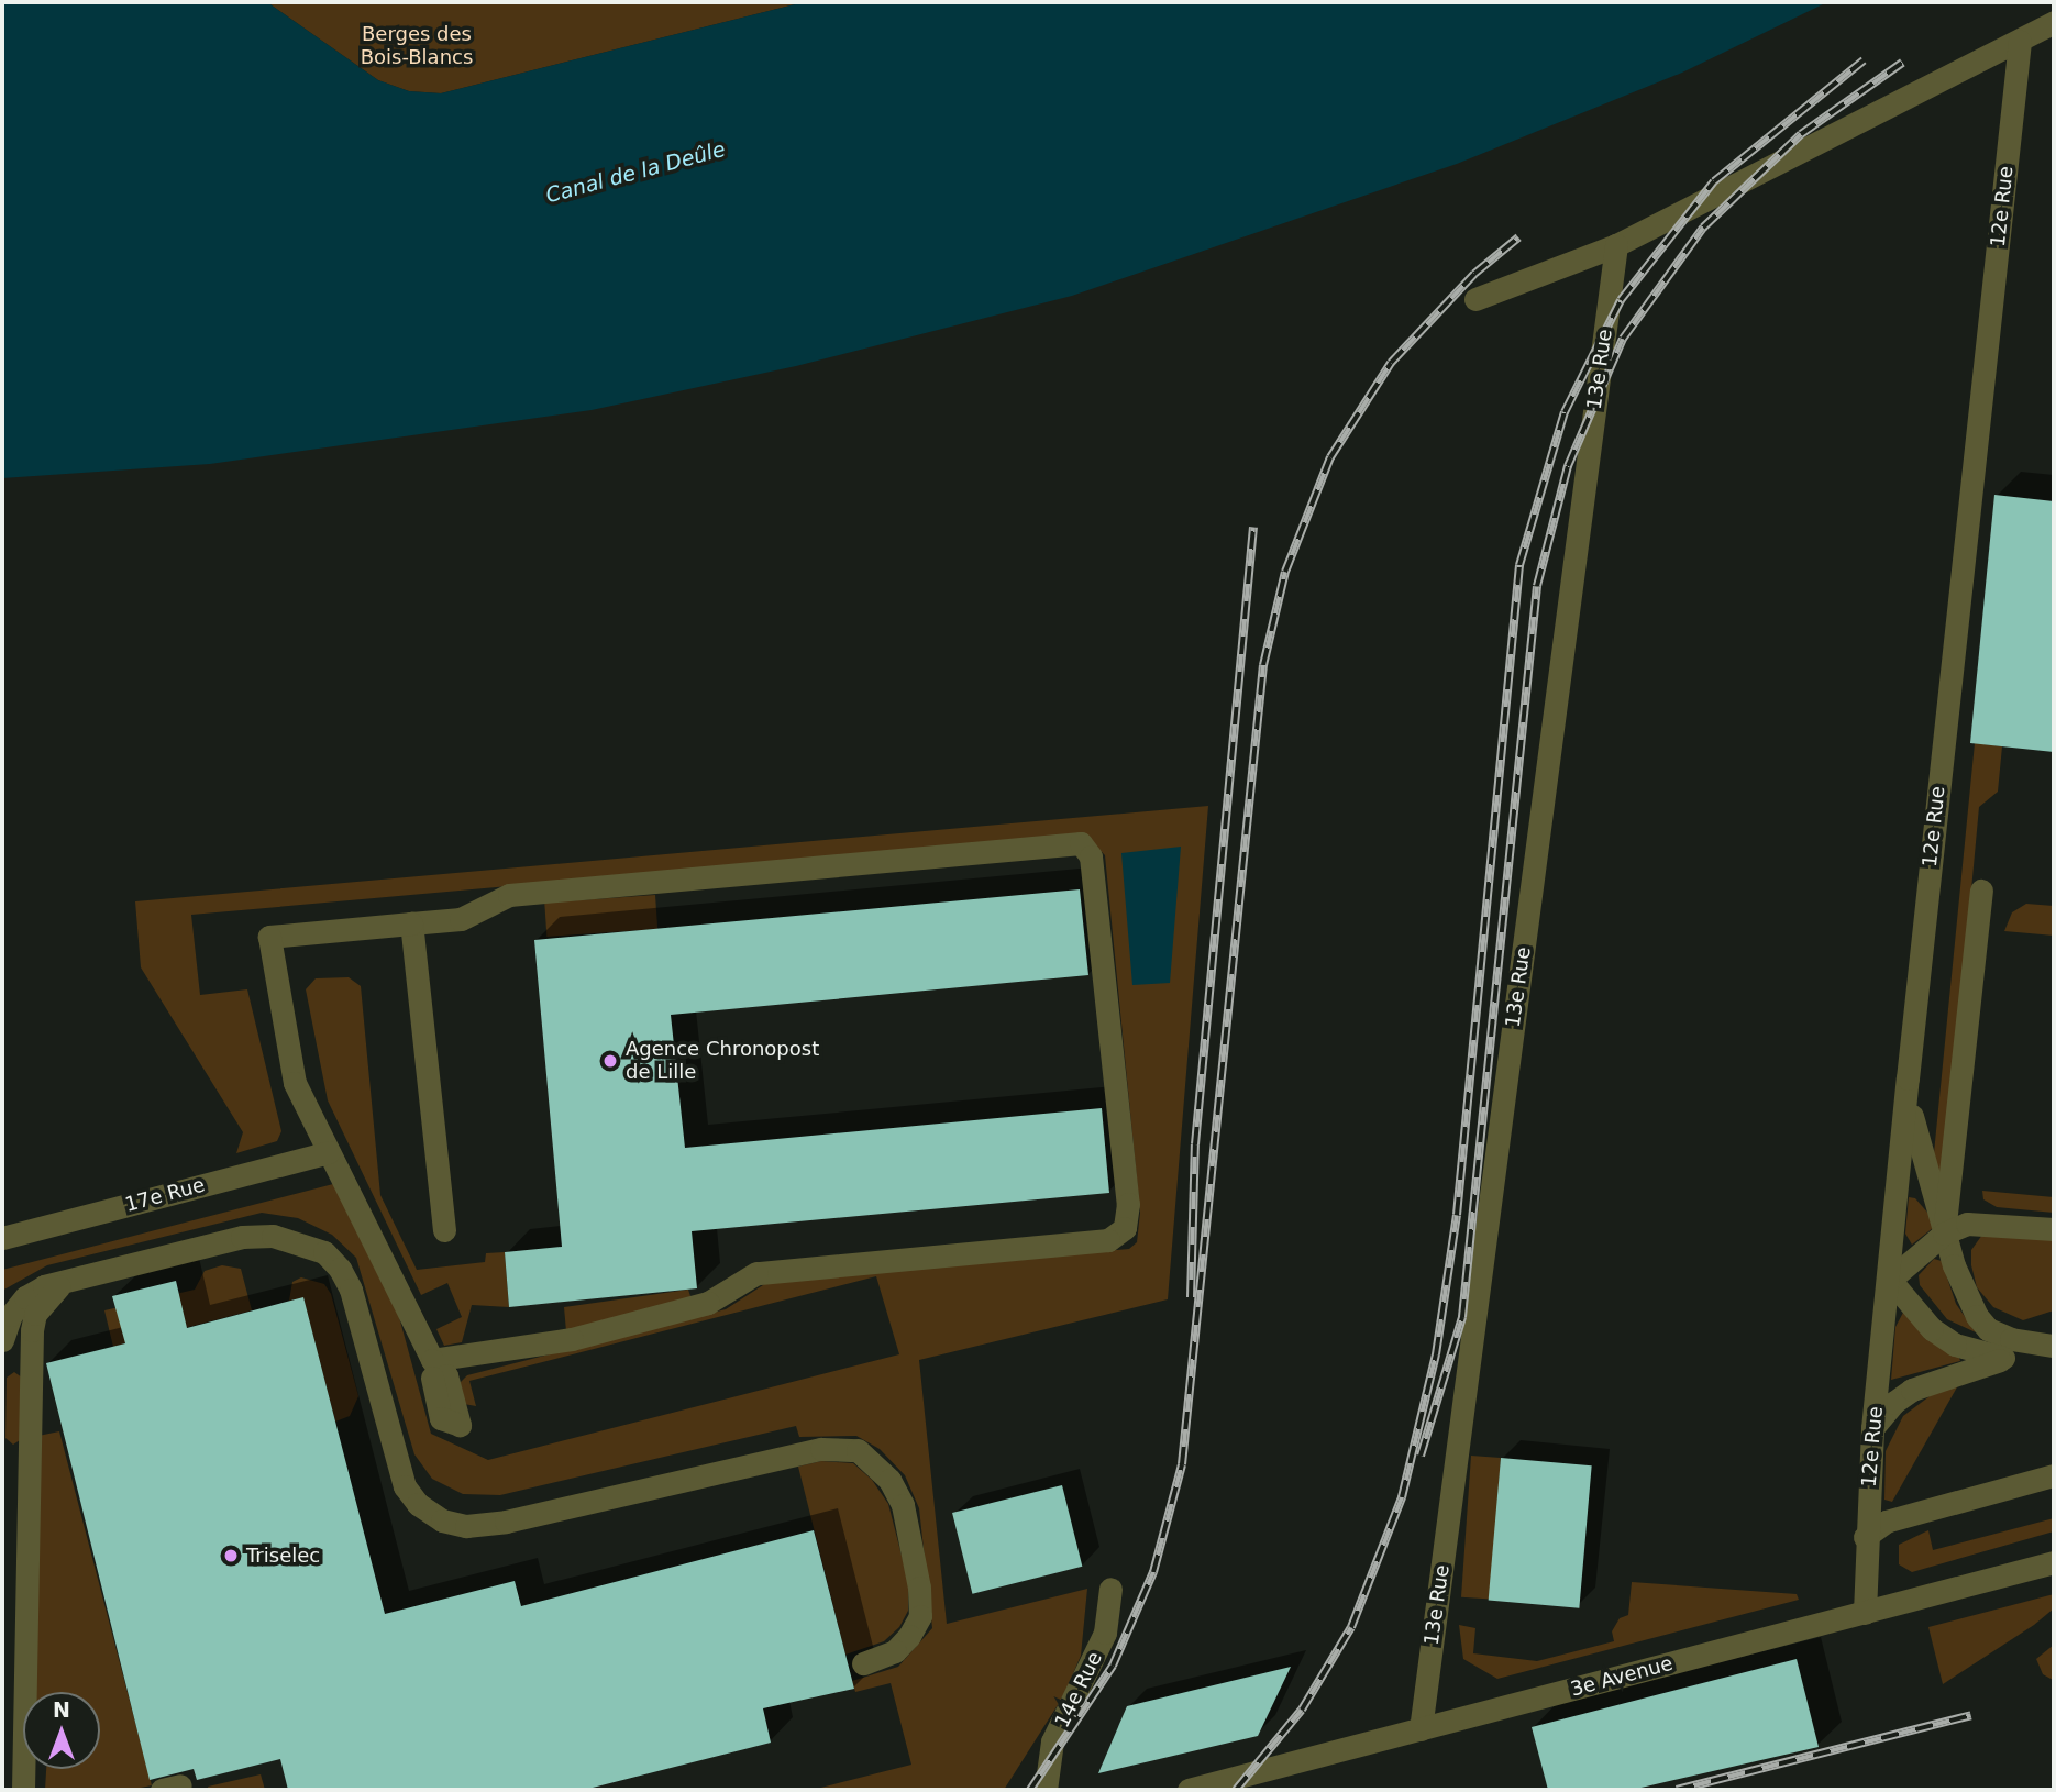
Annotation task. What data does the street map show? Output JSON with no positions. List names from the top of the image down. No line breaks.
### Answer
{"streets":{"lane":["12e Rue","13e Rue","17e Rue","3e Avenue","14e Rue"]},"crossings":[["12e Rue","3e Avenue"],["13e Rue","3e Avenue"]],"water":["Canal de la Deûle"],"parks":["Berges des Bois-Blancs"],"places":["Agence Chronopost de Lille","Triselec"],"north":"top"}
